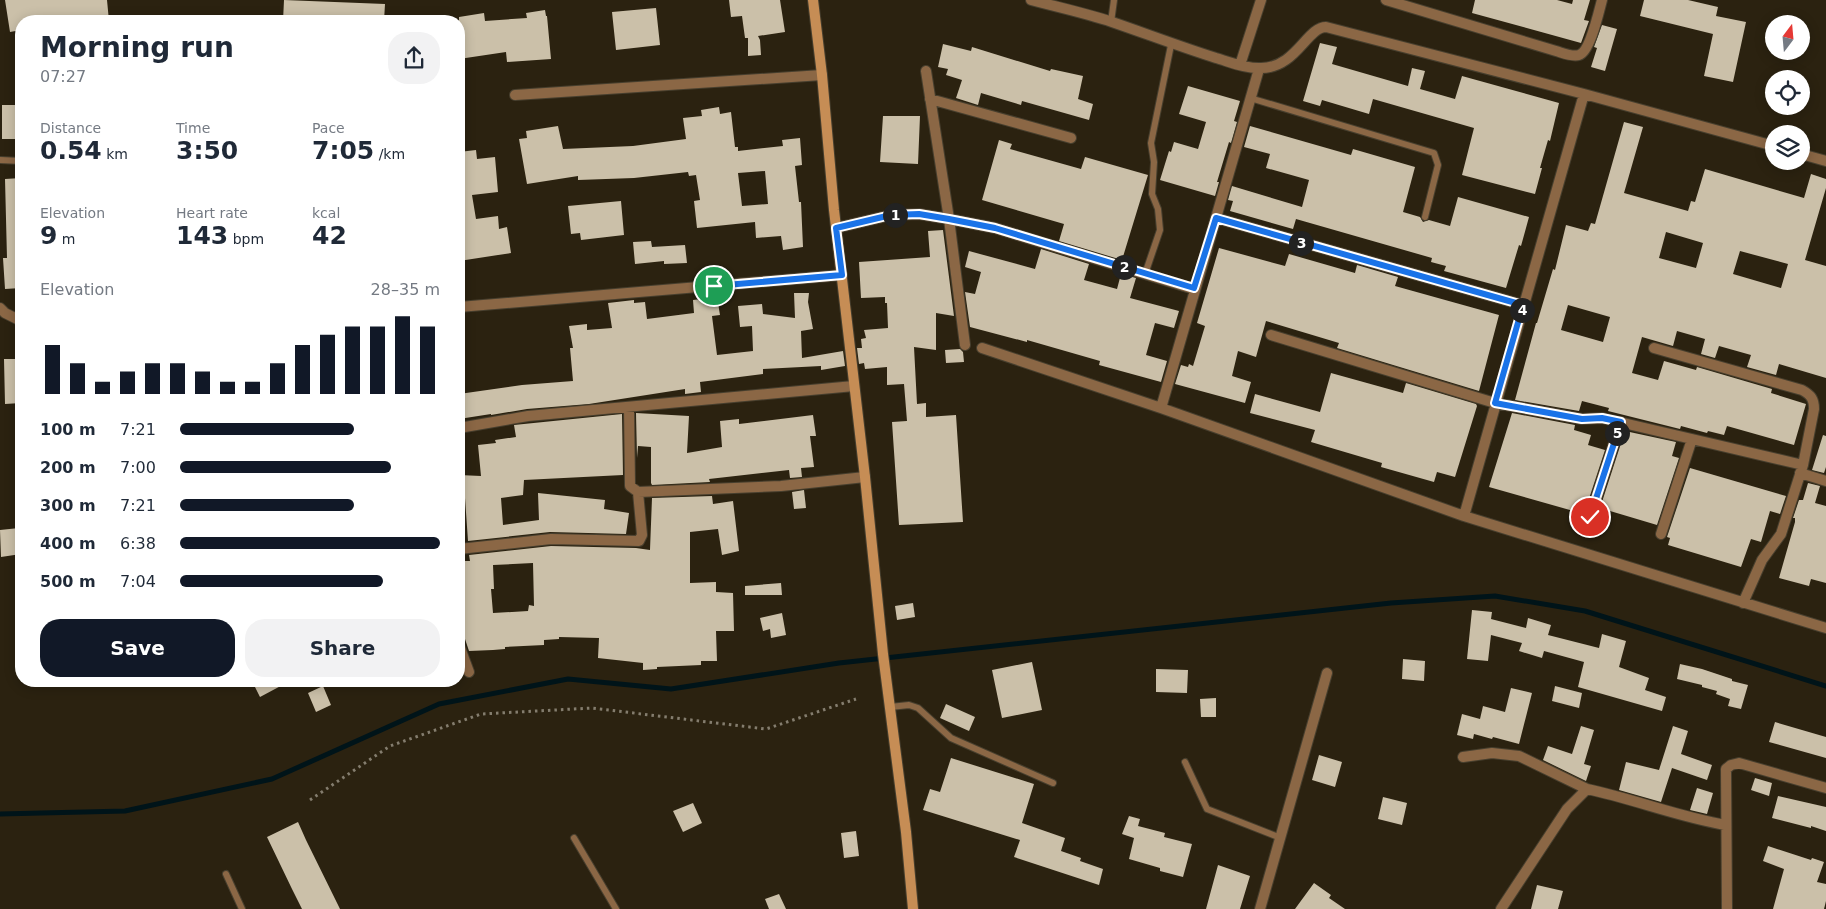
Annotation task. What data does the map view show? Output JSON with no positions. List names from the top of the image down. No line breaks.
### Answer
{"north":"top","page":{"heading":["Morning run","07:27"],"stats":[["Distance","0.54 km"],["Time","3:50"],["Pace","7:05 /km"],["Elevation","9 m"],["Heart rate","143 bpm"],["kcal","42"]],"pins":["1","3","2","4","5"],"chart":["Elevation","28–35 m"],"list":[{"name":"100 m","note":"7:21"},{"name":"200 m","note":"7:00"},{"name":"300 m","note":"7:21"},{"name":"400 m","note":"6:38"},{"name":"500 m","note":"7:04"}],"buttons":["Save","Share"]}}
